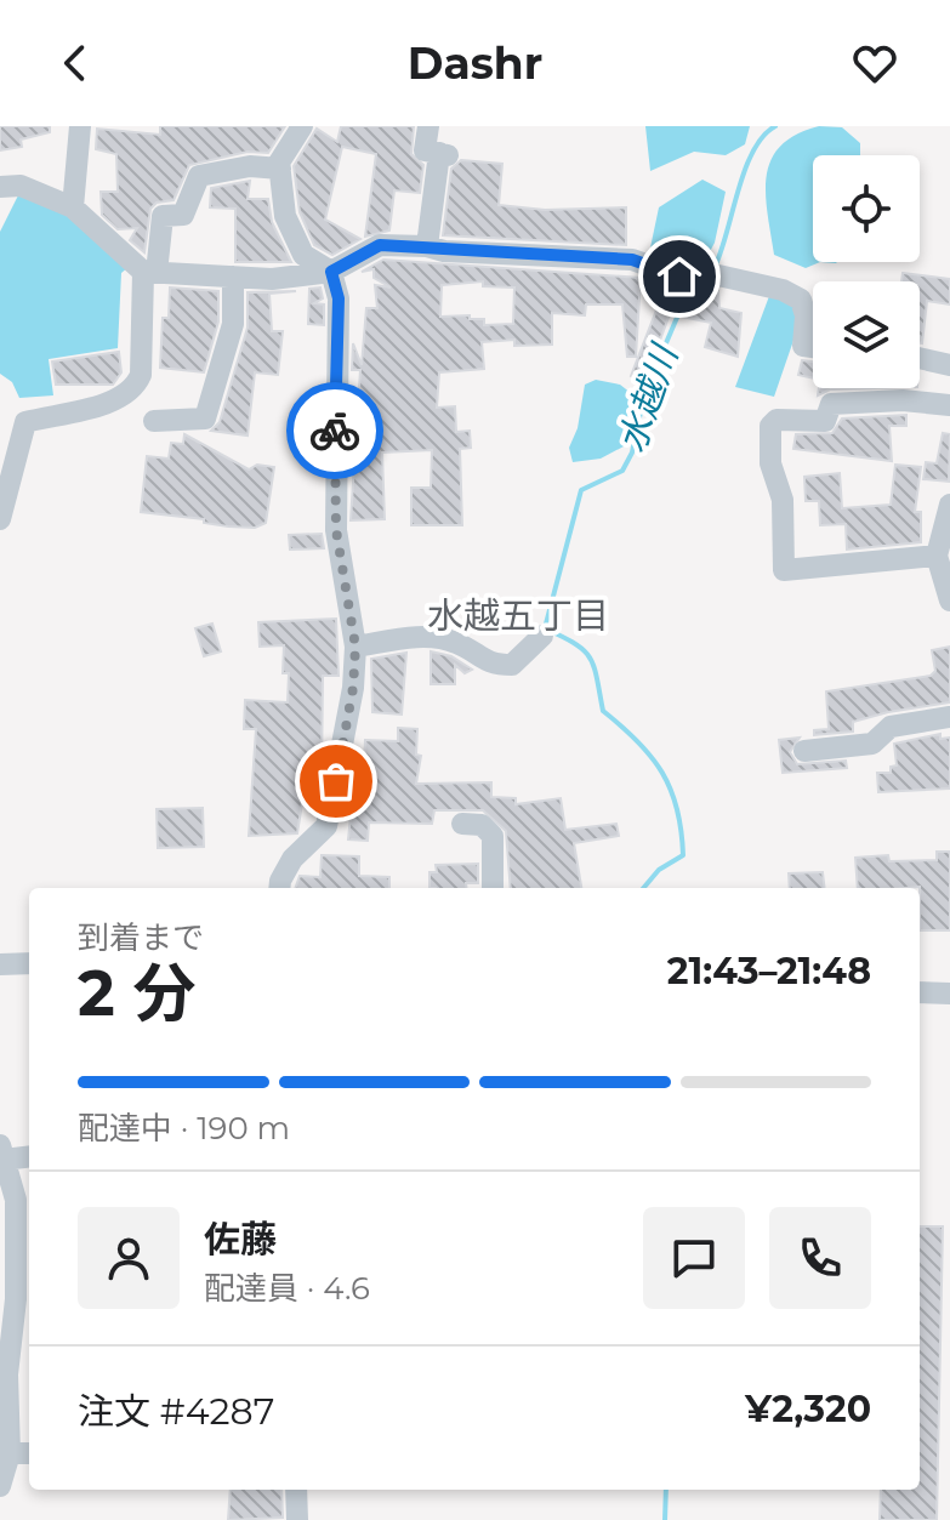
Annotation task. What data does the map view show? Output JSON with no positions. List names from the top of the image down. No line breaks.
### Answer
{"districts":["水越五丁目"],"water":["水越川"],"page":{"header":"Dashr","heading":["2 分","到着まで","21:43–21:48"],"panel":["佐藤","配達員 · 4.6","注文 #4287","¥2,320"],"bar":"配達中 · 190 m"}}
